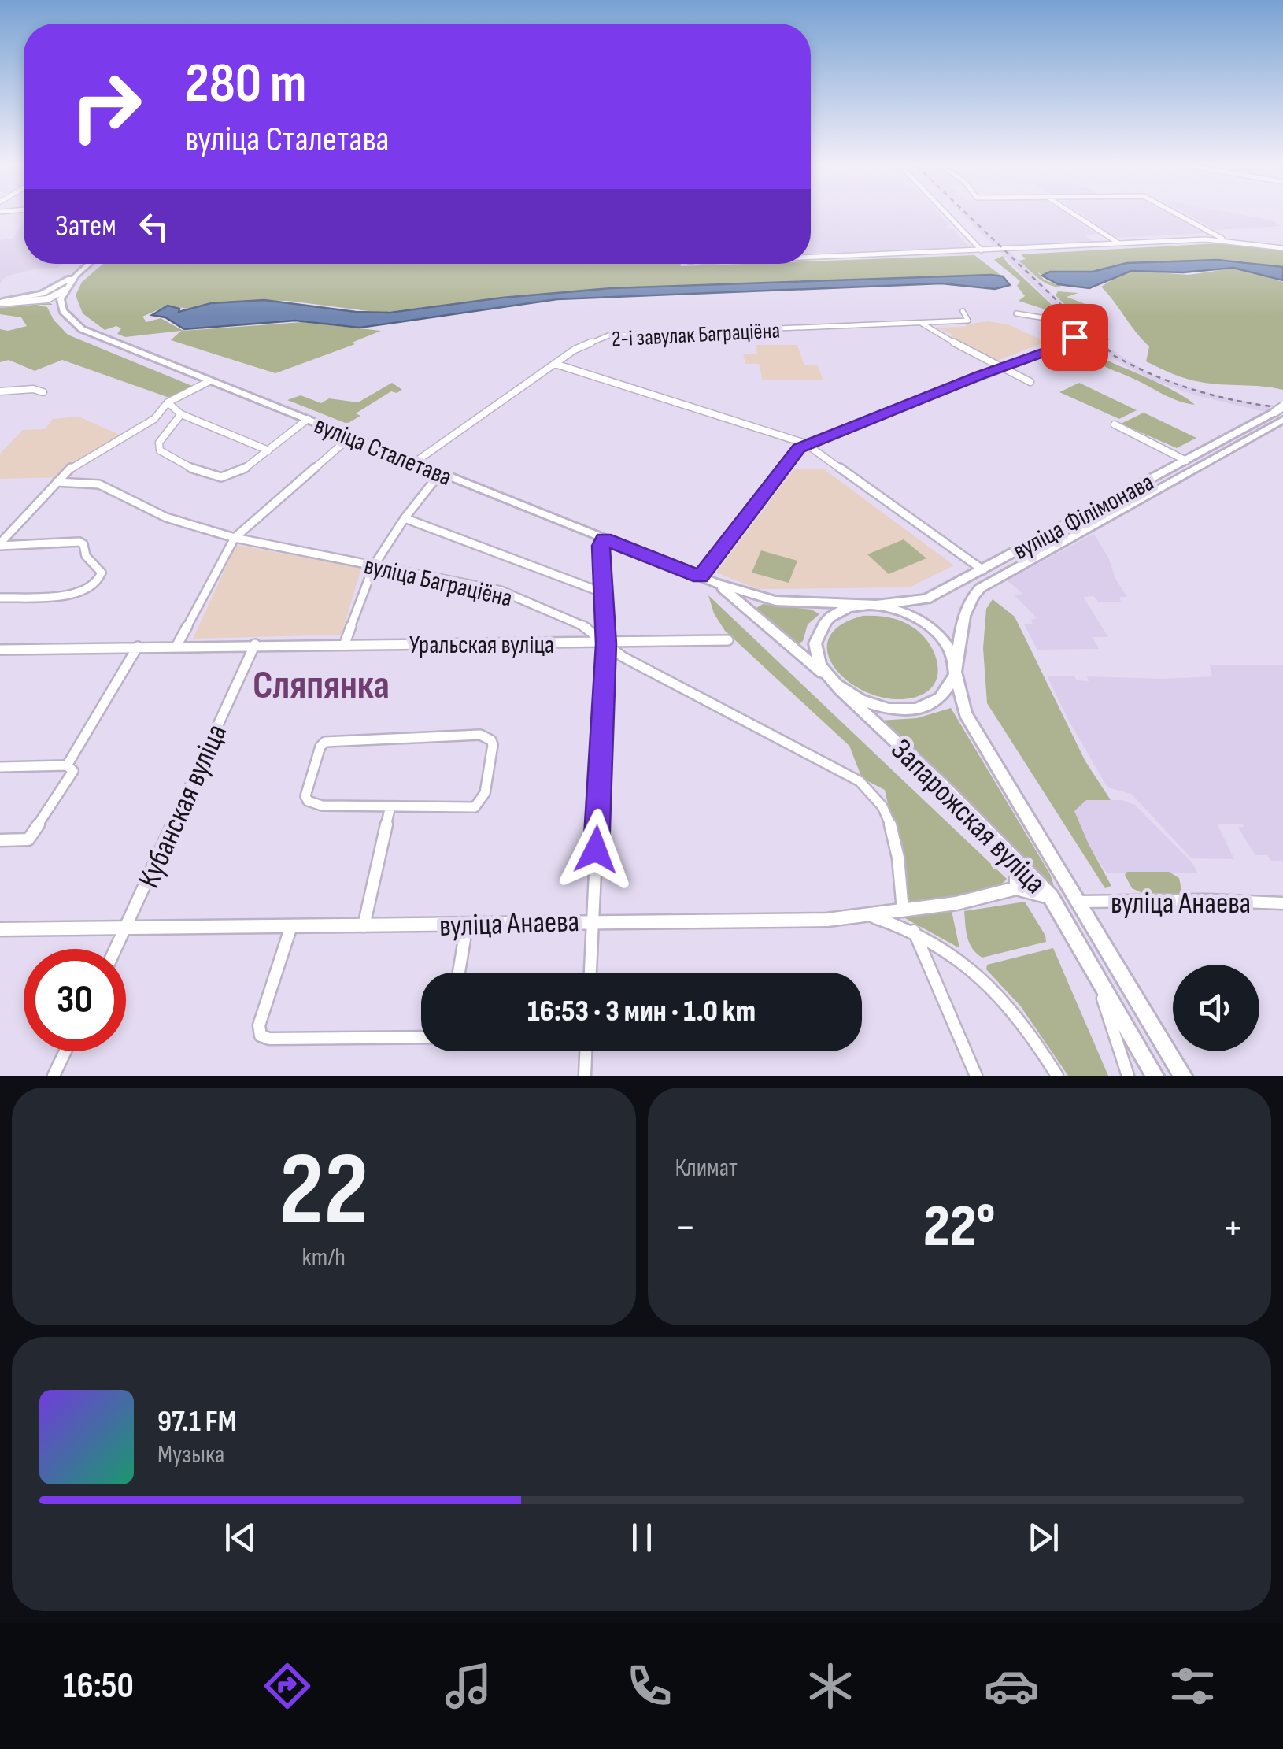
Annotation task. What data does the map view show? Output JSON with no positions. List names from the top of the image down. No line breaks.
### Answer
{"streets":{"main road":["вуліца Сталетава","вуліца Філімонава","Запарожская вуліца"],"street":["2-і завулак Баграціёна","вуліца Баграціёна","Уральская вуліца","Кубанская вуліца","вуліца Анаева"]},"crossings":[["2-і завулак Баграціёна","вуліца Сталетава"],["вуліца Філімонава","Запарожская вуліца"],["вуліца Баграціёна","Уральская вуліца"],["вуліца Баграціёна","Запарожская вуліца"],["Уральская вуліца","Кубанская вуліца"],["Кубанская вуліца","вуліца Анаева"],["Запарожская вуліца","вуліца Анаева"]],"districts":["Сляпянка"],"page":{"turn":["280 m","вуліца Сталетава"],"then":"Затем","limit":"30","trip":"16:53 · 3 мин · 1.0 km","tile":[["22","km/h"],"Климат"],"heat":["−","22°","+"],"song":["97.1 FM","Музыка"],"tabs":"16:50"}}
